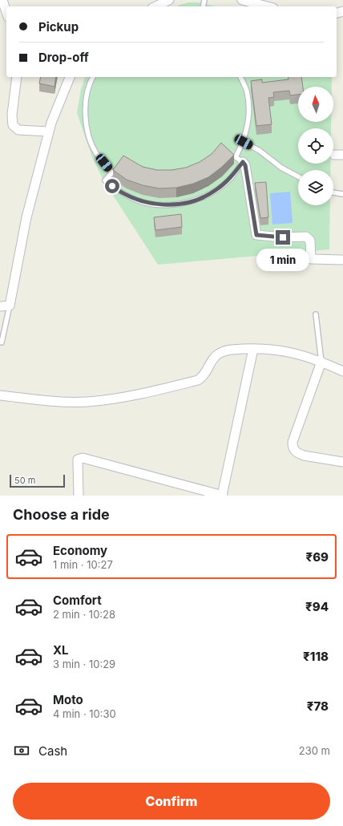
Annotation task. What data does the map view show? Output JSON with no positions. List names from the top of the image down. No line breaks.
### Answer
{"scale_bar":"50 m","north":"top","page":{"banner":["Pickup","Drop-off"],"bubble":"1 min","scale":"50 m","heading":"Choose a ride","list":[{"name":"Economy","note":"1 min · 10:27","value":"₹69"},{"name":"Comfort","note":"2 min · 10:28","value":"₹94"},{"name":"XL","note":"3 min · 10:29","value":"₹118"},{"name":"Moto","note":"4 min · 10:30","value":"₹78"}],"pay":["Cash","230 m"],"buttons":"Confirm"}}
